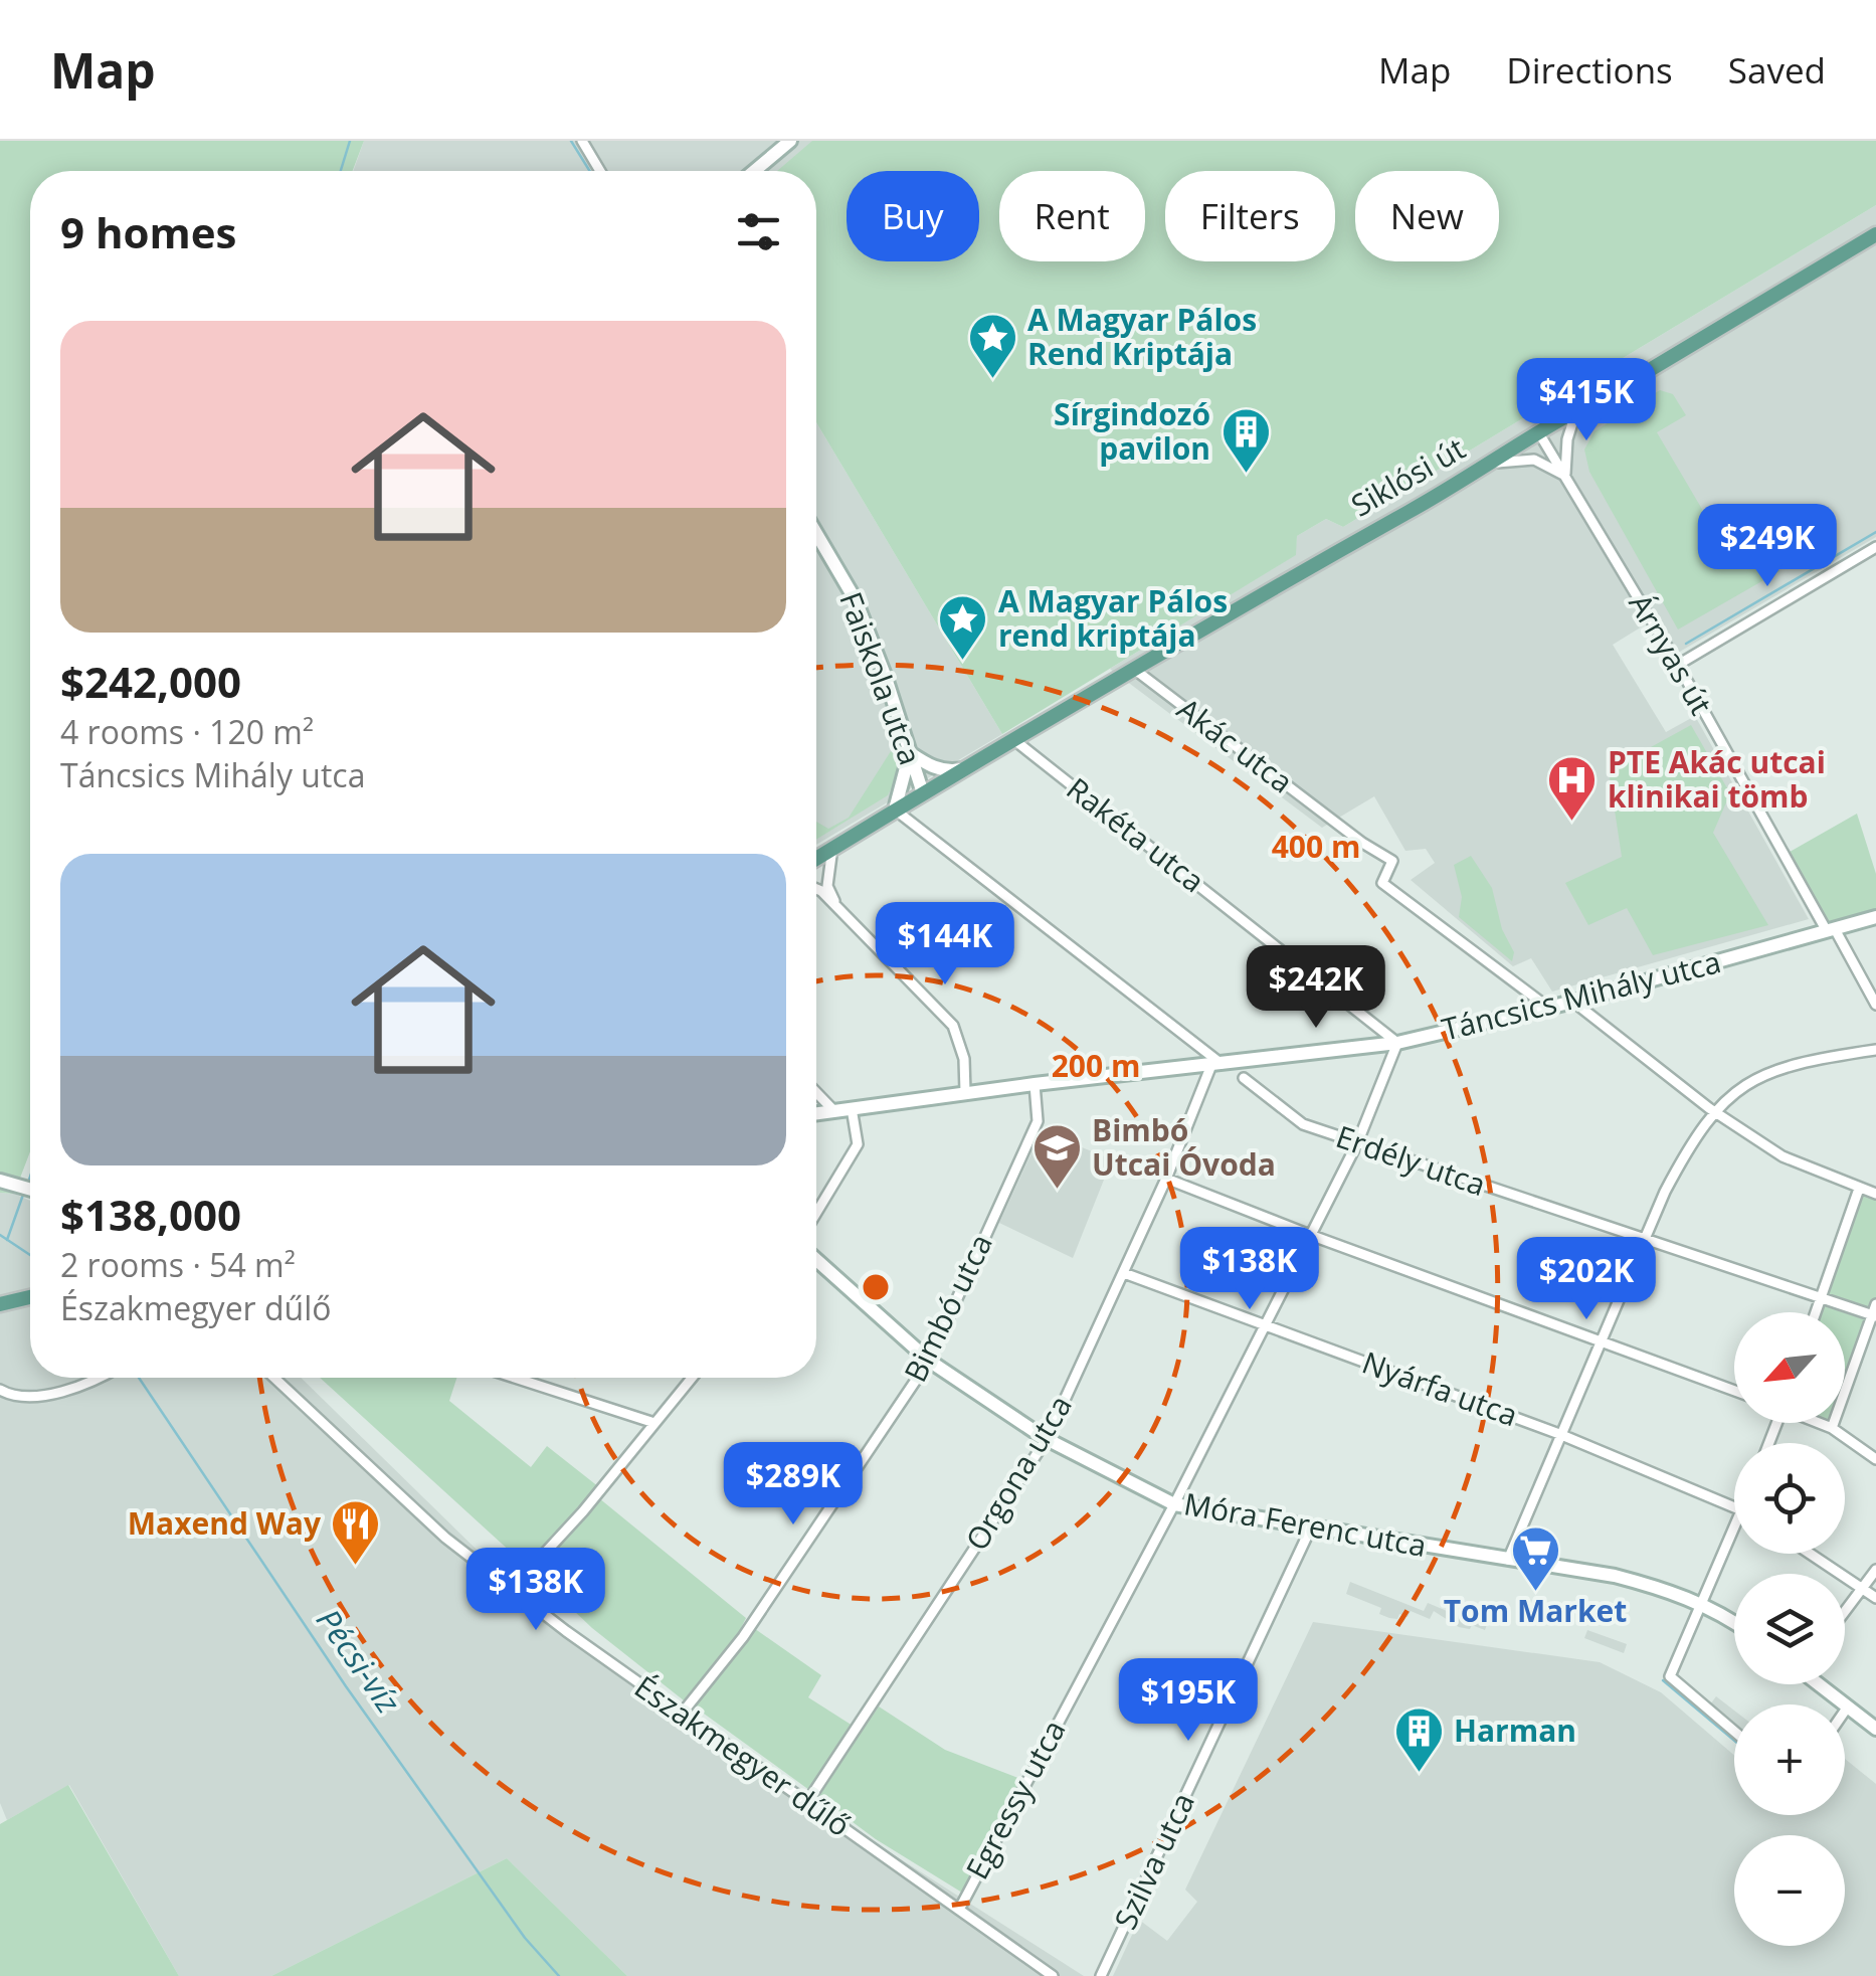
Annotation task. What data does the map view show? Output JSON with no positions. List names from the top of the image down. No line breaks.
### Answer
{"streets":{"main road":["Siklósi út"],"street":["Árnyas út","Faiskola utca","Akác utca","Rakéta utca","Táncsics Mihály utca","Erdély utca","Bimbó utca","Nyárfa utca","Orgona utca","Móra Ferenc utca","Északmegyer dűlő","Egressy utca","Szilva utca"]},"crossings":[["Siklósi út","Árnyas út"],["Siklósi út","Faiskola utca"],["Siklósi út","Akác utca"],["Siklósi út","Rakéta utca"],["Árnyas út","Táncsics Mihály utca"],["Akác utca","Táncsics Mihály utca"],["Rakéta utca","Táncsics Mihály utca"],["Rakéta utca","Egressy utca"],["Táncsics Mihály utca","Bimbó utca"],["Táncsics Mihály utca","Orgona utca"],["Táncsics Mihály utca","Egressy utca"],["Erdély utca","Egressy utca"],["Bimbó utca","Móra Ferenc utca"],["Bimbó utca","Északmegyer dűlő"],["Nyárfa utca","Orgona utca"],["Nyárfa utca","Egressy utca"],["Orgona utca","Móra Ferenc utca"],["Orgona utca","Északmegyer dűlő"],["Móra Ferenc utca","Egressy utca"],["Móra Ferenc utca","Szilva utca"],["Északmegyer dűlő","Egressy utca"]],"water":["Pécsi-víz"],"places":{"place":["A Magyar Pálos Rend Kriptája","A Magyar Pálos rend kriptája"],"building":["Sírgindozó pavilon","Harman"],"hospital":["PTE Akác utcai klinikai tömb"],"school or university":["Bimbó Utcai Óvoda"],"restaurant":["Maxend Way"],"supermarket":["Tom Market"]},"north":"bottom left","page":{"header":"Map","nav":["Map","Directions","Saved"],"chip":["Buy","Rent","Filters","New"],"heading":"9 homes","list":[{"name":"$242,000","note":"4 rooms · 120 m² · Táncsics Mihály utca"},{"name":"$138,000","note":"2 rooms · 54 m² · Északmegyer dűlő"}],"price":["$415K","$249K","$144K","$242K","$138K","$202K","$289K","$138K","$195K"],"map_buttons":["+","−"]},"rings":["400 m","200 m"]}
